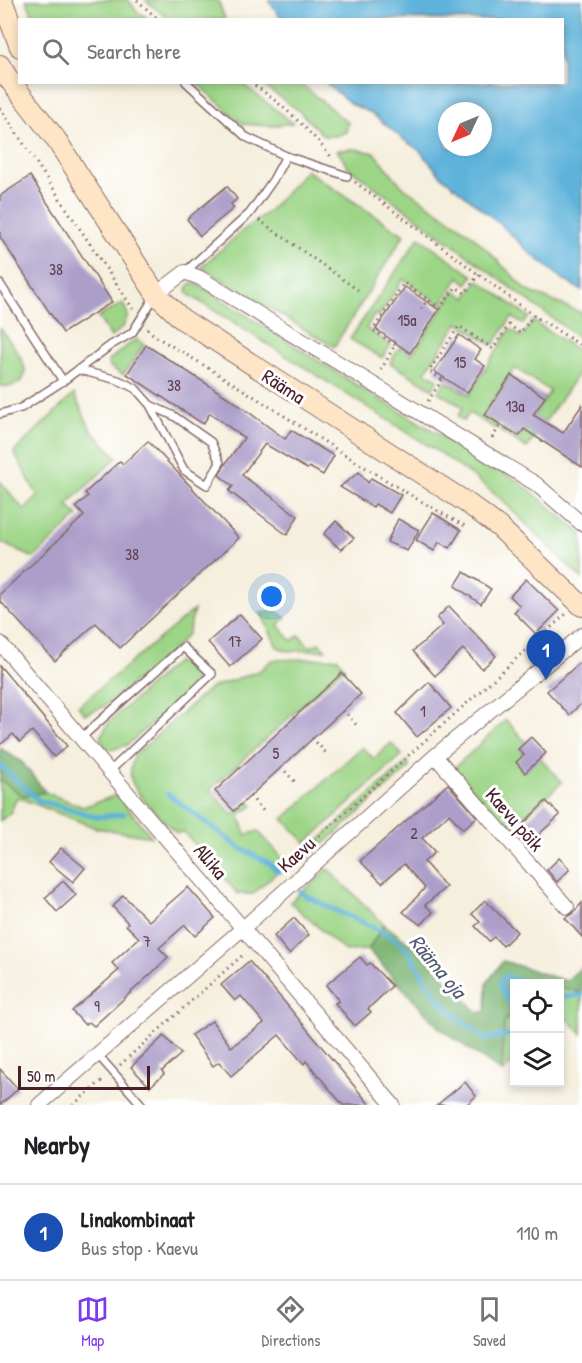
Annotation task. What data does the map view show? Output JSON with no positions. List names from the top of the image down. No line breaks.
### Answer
{"streets":{"main road":["Rääma"],"street":["Kaevu põik","Kaevu","Allika"]},"crossings":[["Kaevu põik","Kaevu"],["Kaevu","Allika"]],"water":["Rääma oja"],"house_numbers":["38","15a","15","38","13a","38","17","1","5","2","7","9"],"scale_bar":"50 m","north":"bottom left","page":{"search":"Search here","pins":"1","scale":"50 m","heading":"Nearby","list":[{"mark":"1","name":"Linakombinaat","note":"Bus stop · Kaevu","value":"110 m"}],"nav":["Map","Directions","Saved"]}}
